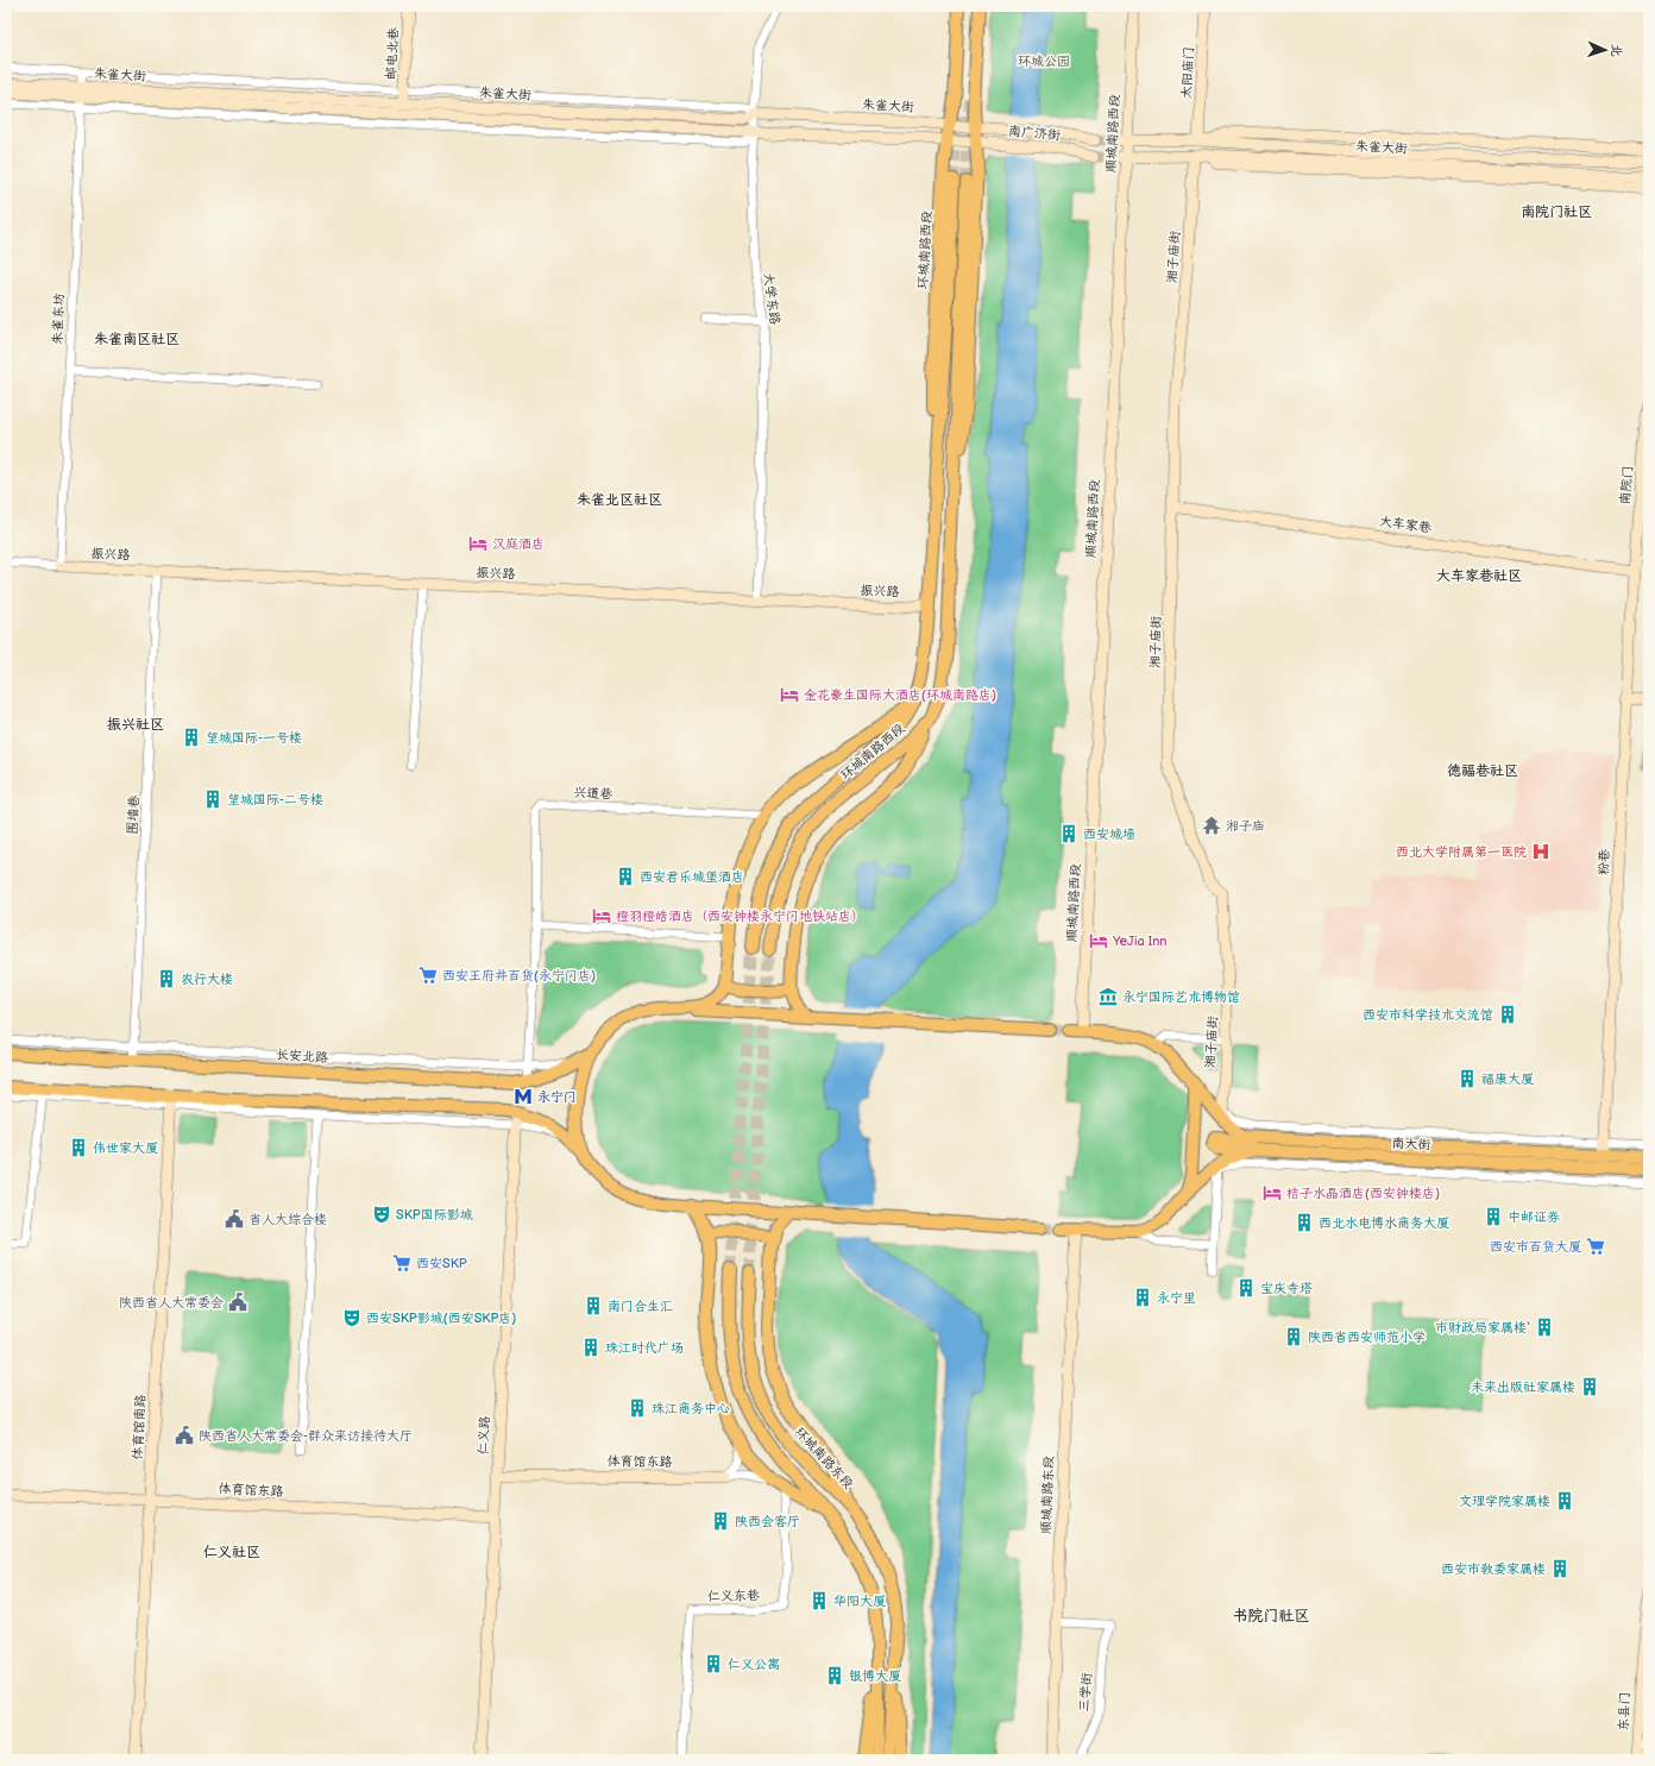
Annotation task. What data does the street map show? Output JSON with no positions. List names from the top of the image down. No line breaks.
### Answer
{"streets":{"main road":["环城南路西段","长安北路","南大街","环城南路东段"],"street":["邮电北巷","太阳庙门","朱雀大街","南广济街","顺城南路西段","湘子庙街","大学东路","朱雀东坊","南院门","大车家巷","振兴路","兴道巷","围墙巷","粉巷","体育馆南路","仁义路","体育馆东路","顺城南路东段","仁义东巷","三学街","东县门"]},"crossings":[["邮电北巷","朱雀大街"],["太阳庙门","朱雀大街"],["朱雀大街","南广济街"],["朱雀大街","顺城南路西段"],["朱雀大街","环城南路西段"],["朱雀大街","湘子庙街"],["朱雀大街","大学东路"],["朱雀大街","朱雀东坊"],["顺城南路西段","南大街"],["环城南路西段","振兴路"],["湘子庙街","大车家巷"],["湘子庙街","南大街"],["大学东路","振兴路"],["朱雀东坊","振兴路"],["南院门","大车家巷"],["南院门","粉巷"],["大车家巷","粉巷"],["振兴路","围墙巷"],["兴道巷","长安北路"],["围墙巷","长安北路"],["粉巷","南大街"],["南大街","顺城南路东段"],["体育馆南路","体育馆东路"],["仁义路","体育馆东路"],["顺城南路东段","三学街"]],"districts":["南院门社区","朱雀南区社区","朱雀北区社区","大车家巷社区","振兴社区","德福巷社区","仁义社区","书院门社区"],"parks":["环城公园"],"places":{"hotel":["汉庭酒店","金花豪生国际大酒店(环城南路店)","橙羽橙皓酒店（西安钟楼永宁门地铁站店）","YeJia Inn","桔子水晶酒店(西安钟楼店)"],"building":["望城国际-一号楼","望城国际-二号楼","西安城墙","西安君乐城堡酒店","农行大楼","西安市科学技术交流馆","福康大厦","伟世家大厦","中邮证券","西北水电博水商务大厦","宝庆寺塔","永宁里","南门合生汇","市财政局家属楼‘","陕西省西安师范小学","珠江时代广场","未来出版社家属楼","珠江商务中心","文理学院家属楼","陕西会客厅","西安市教委家属楼","华阳大厦","仁义公寓","银博大厦"],"temple":["湘子庙"],"hospital":["西北大学附属第一医院"],"supermarket":["西安王府井百货(永宁门店)","西安市百货大厦","西安SKP"],"museum":["永宁国际艺术博物馆"],"metro station":["永宁门"],"theatre":["SKP国际影城","西安SKP影城(西安SKP店)"],"public building":["省人大综合楼","陕西省人大常委会","陕西省人大常委会-群众来访接待大厅"]},"north":"right"}
